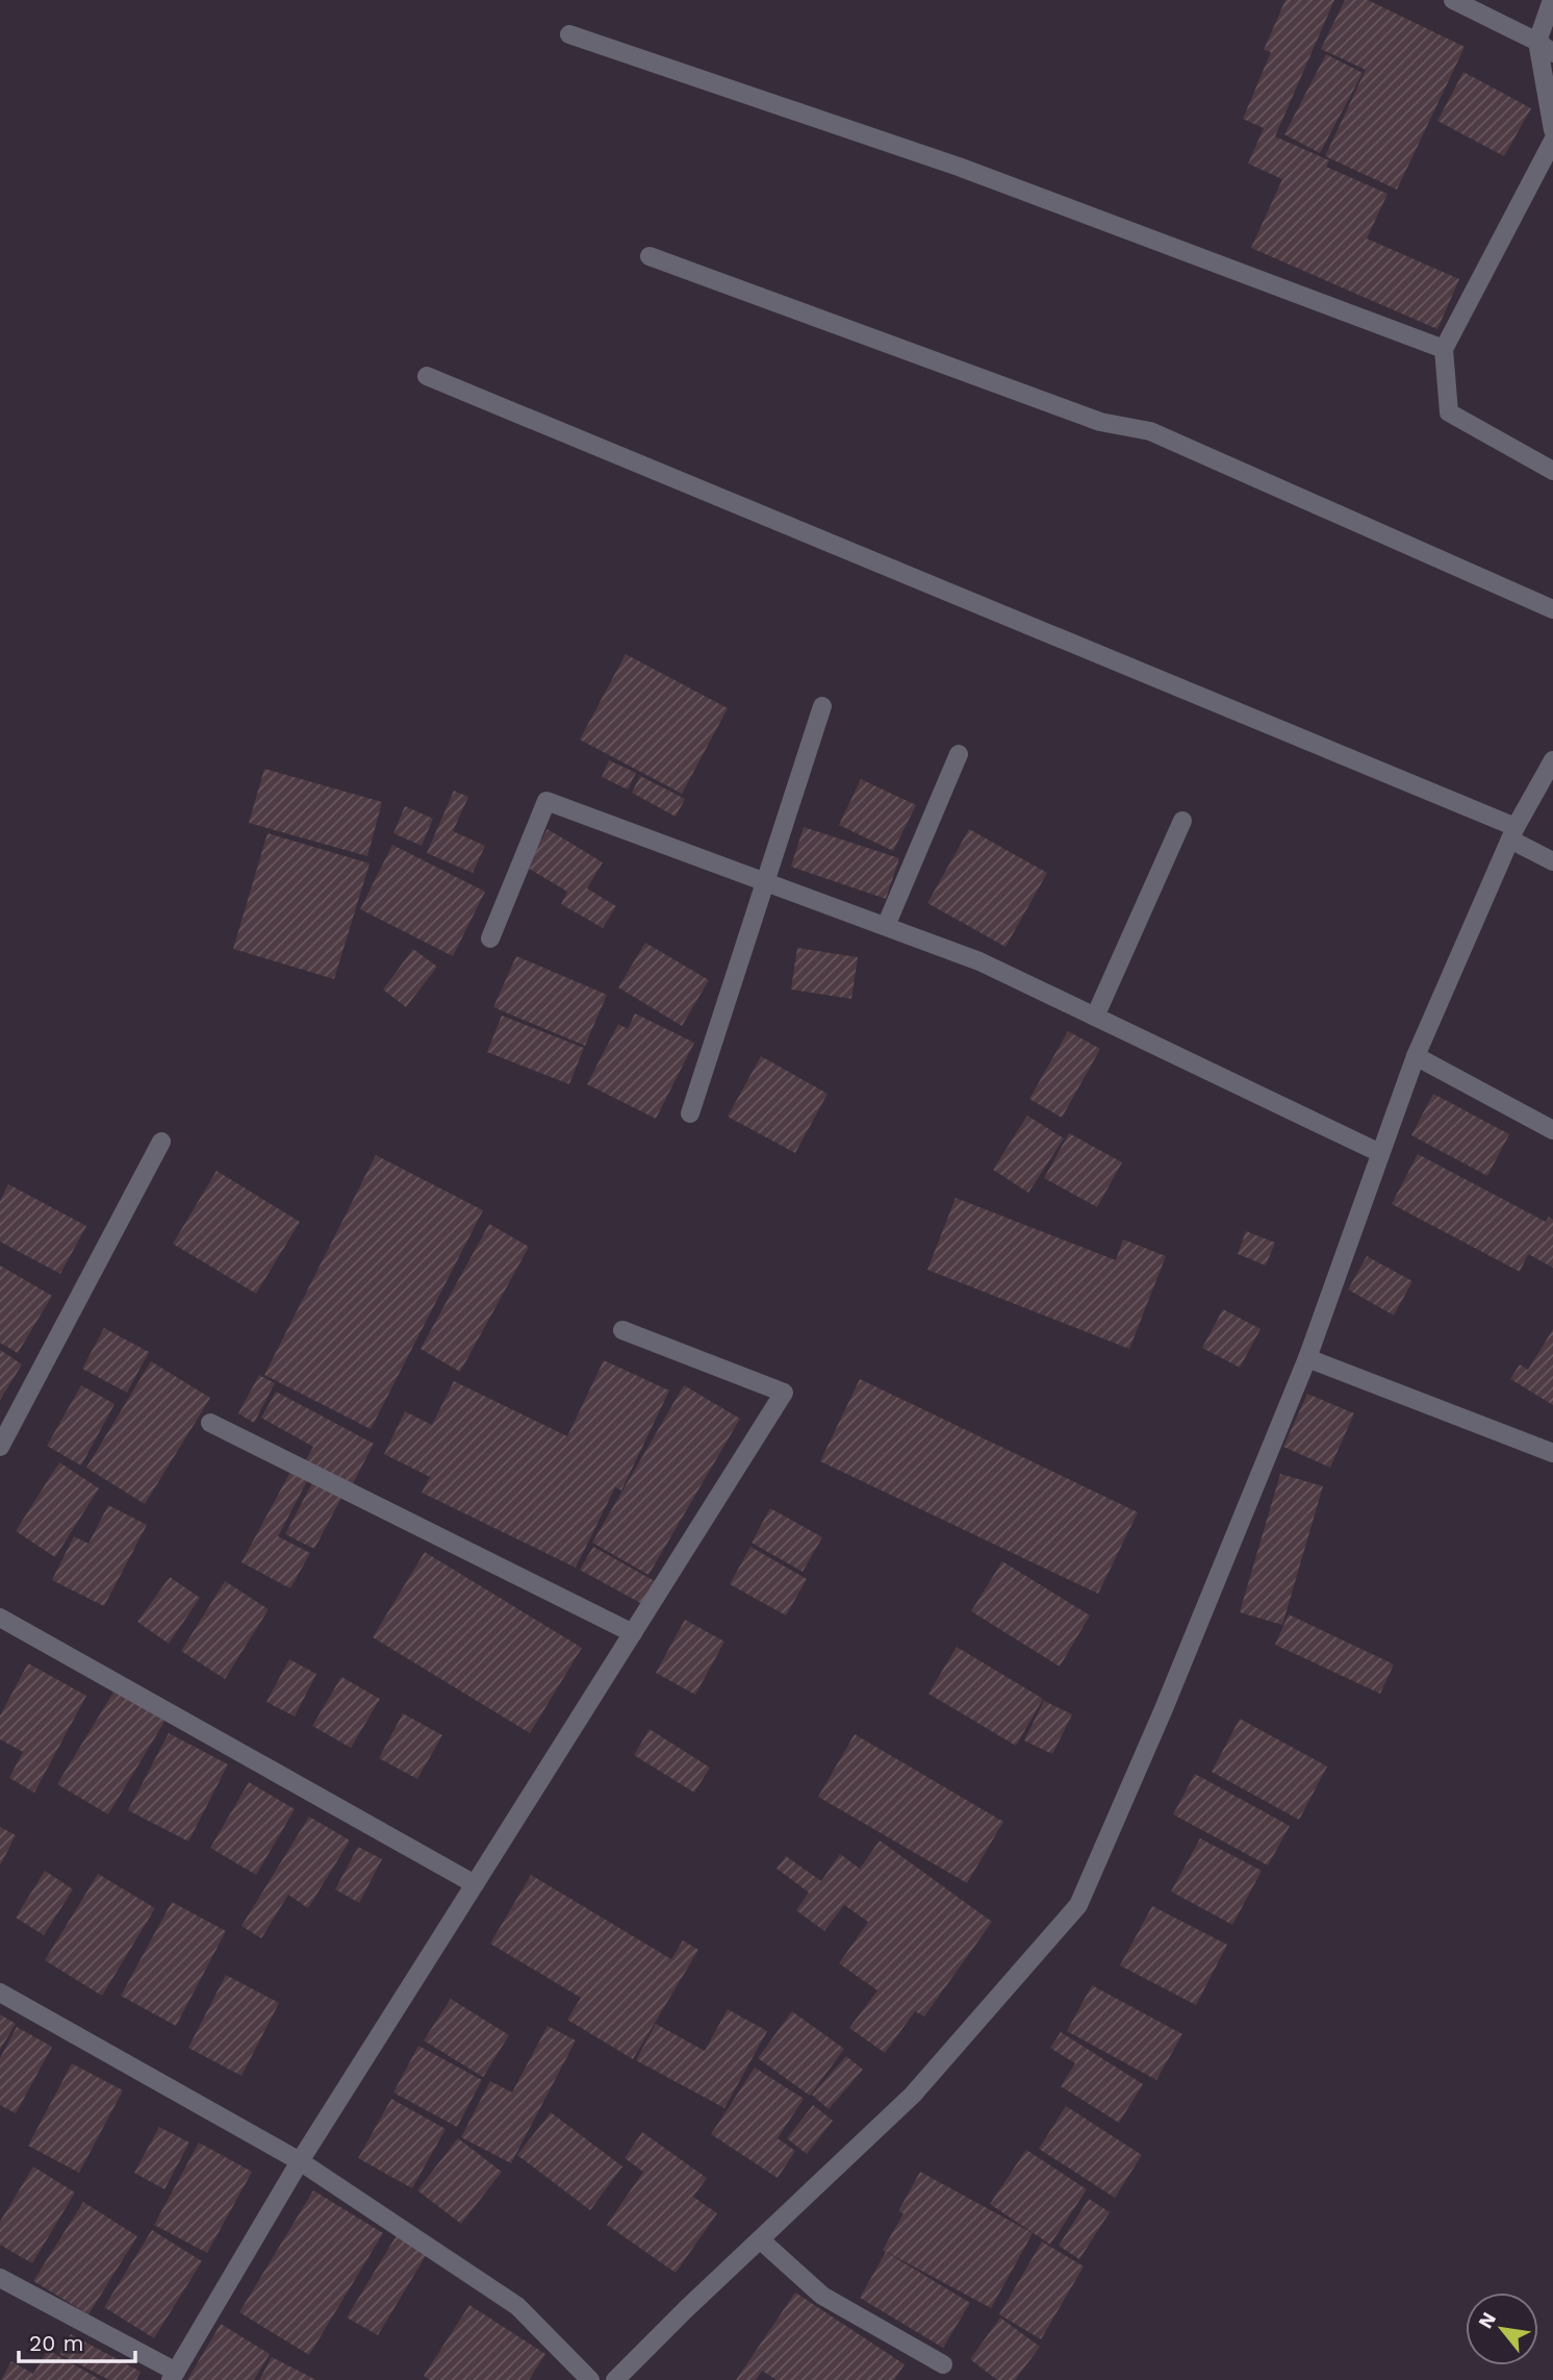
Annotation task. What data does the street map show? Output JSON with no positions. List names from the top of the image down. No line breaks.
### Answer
{"scale_bar":"20 m","north":"top left"}
